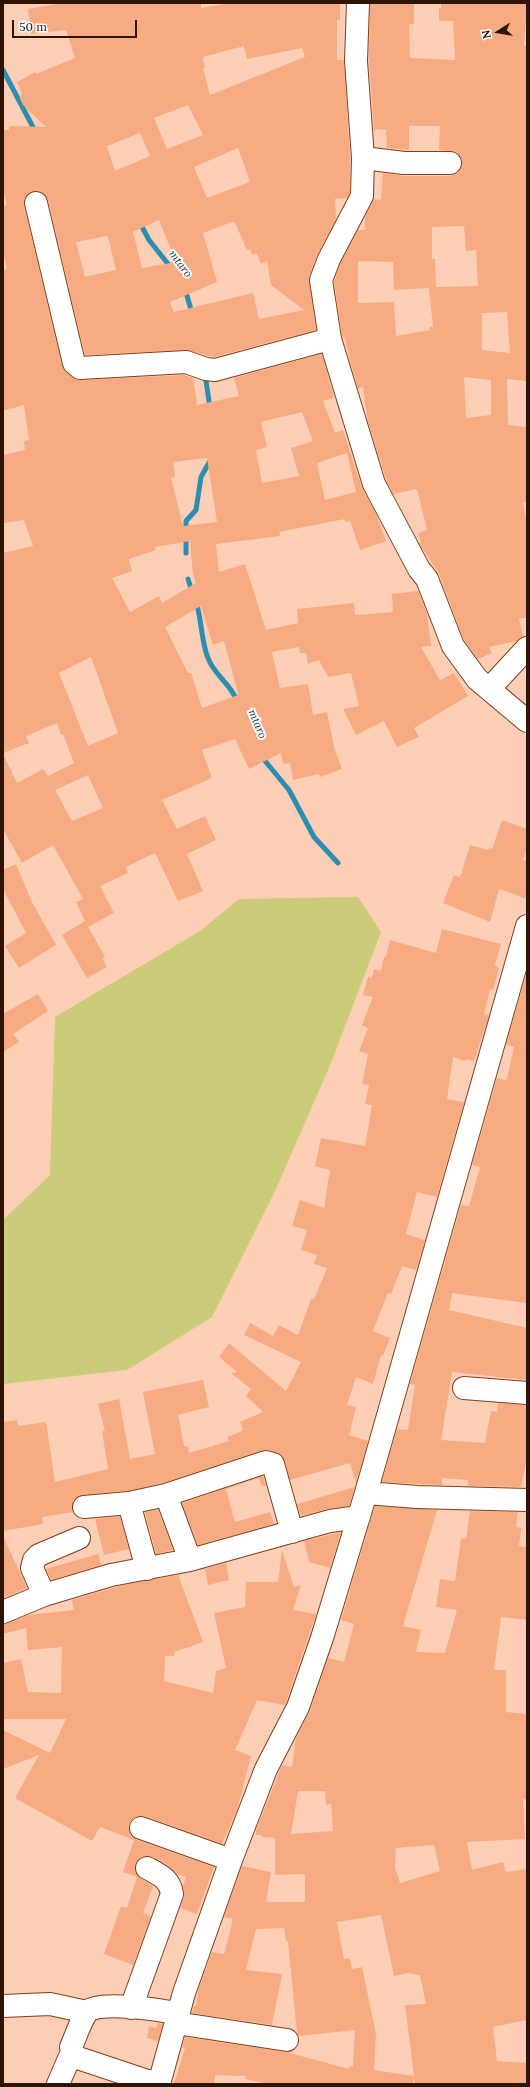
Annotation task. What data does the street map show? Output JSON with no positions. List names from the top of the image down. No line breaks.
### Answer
{"water":["mtaro"],"scale_bar":"50 m","north":"left"}
